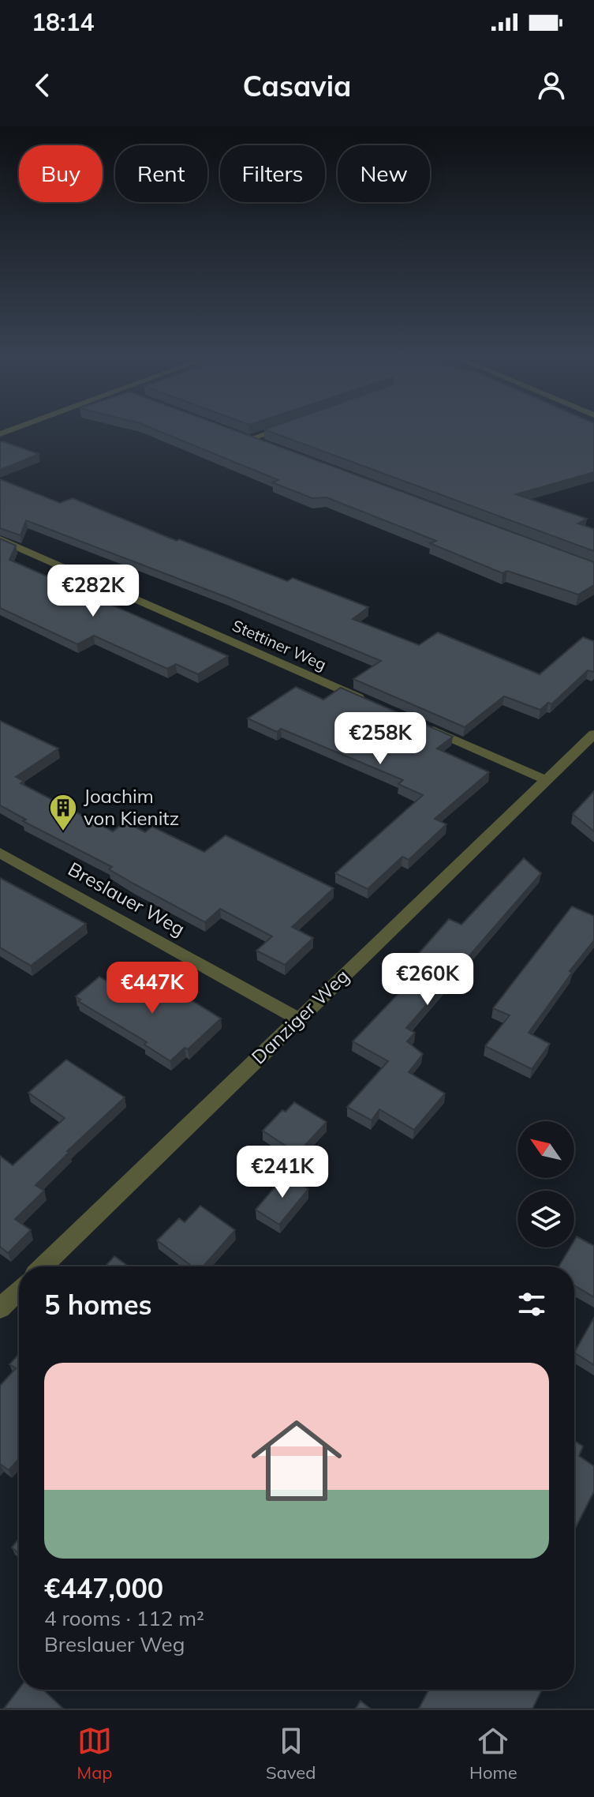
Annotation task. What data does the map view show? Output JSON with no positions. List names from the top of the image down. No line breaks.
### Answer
{"streets":{"street":["Stettiner Weg","Breslauer Weg","Danziger Weg"]},"crossings":[["Breslauer Weg","Danziger Weg"]],"places":{"building":["Joachim von Kienitz"]},"north":"top left","page":{"status":"18:14","header":"Casavia","chip":["Buy","Rent","Filters","New"],"price":["€282K","€258K","€260K","€447K","€241K"],"heading":"5 homes","list":[{"name":"€447,000","note":"4 rooms · 112 m² · Breslauer Weg"}],"tabs":["Map","Saved","Home"]}}
